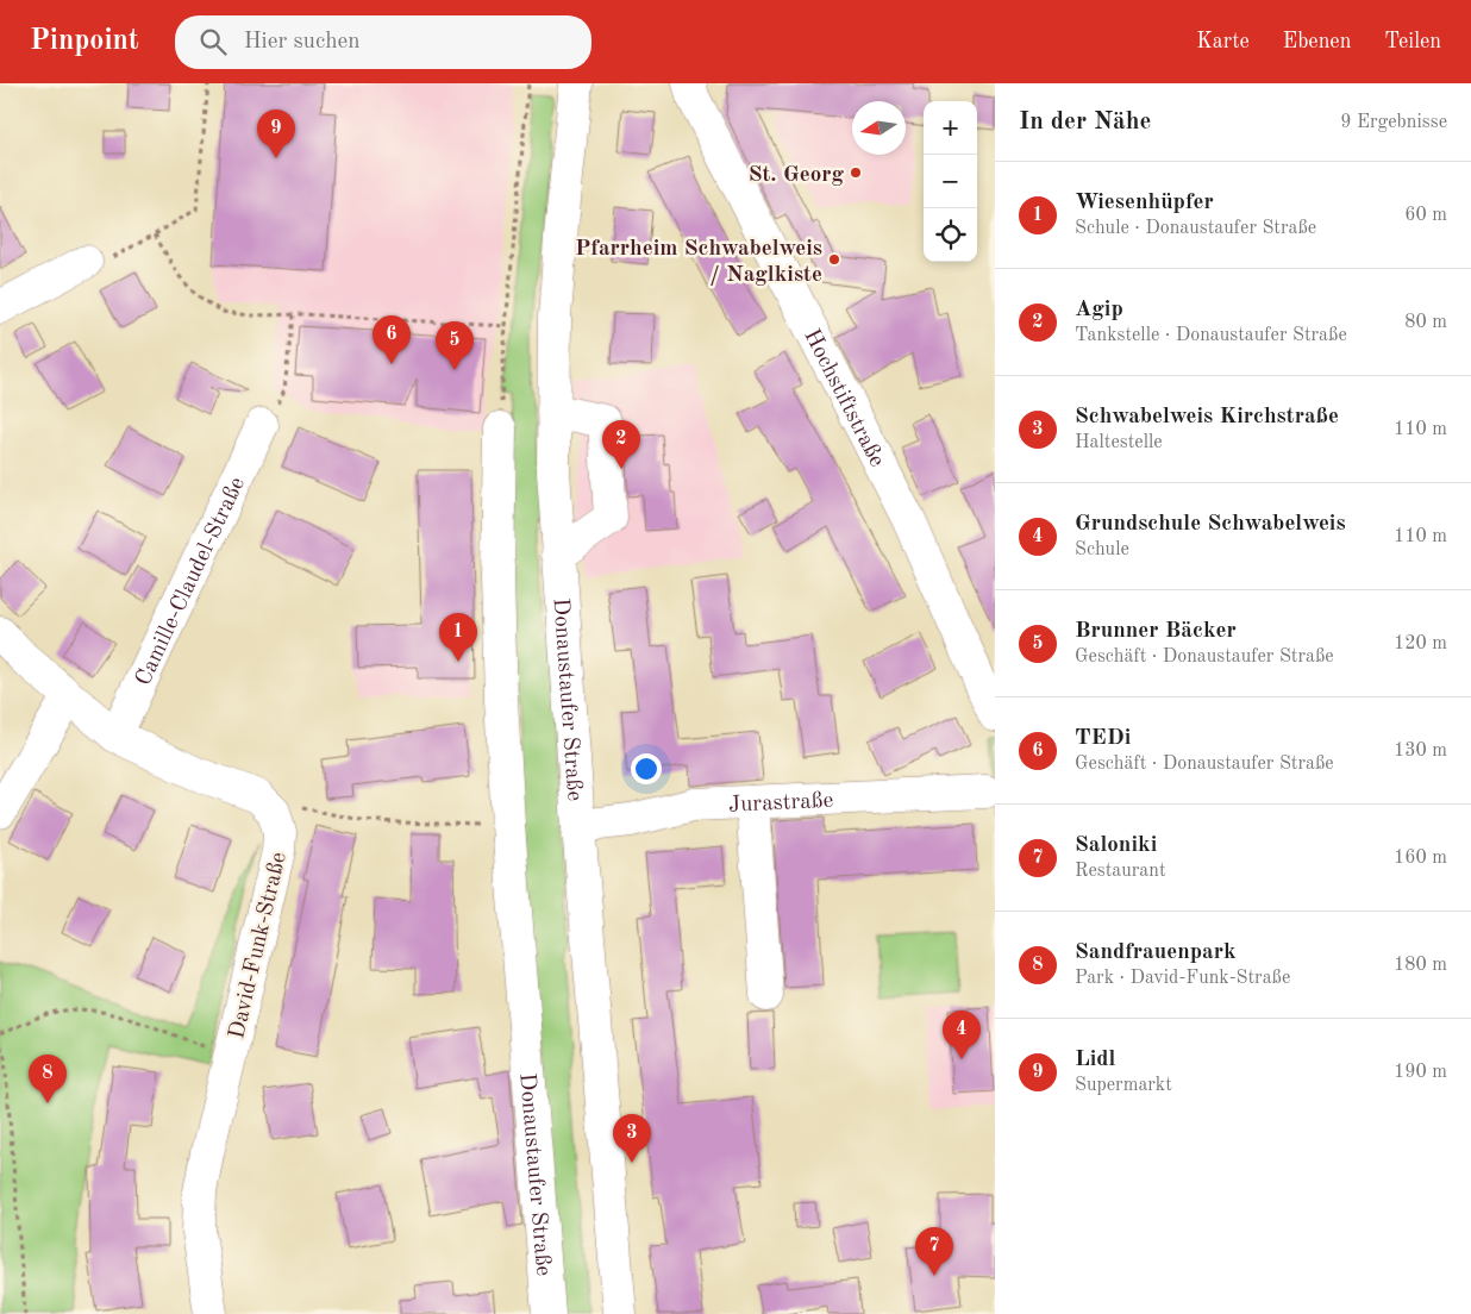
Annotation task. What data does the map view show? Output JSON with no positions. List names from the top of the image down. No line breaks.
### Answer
{"streets":{"street":["Hochstiftstraße","Camille-Claudel-Straße","Donaustaufer Straße","Jurastraße","David-Funk-Straße"]},"crossings":[["Donaustaufer Straße","Jurastraße"]],"places":["St. Georg","Pfarrheim Schwabelweis / Naglkiste"],"north":"left","page":{"header":"Pinpoint","search":"Hier suchen","nav":["Karte","Ebenen","Teilen"],"heading":["In der Nähe","9 Ergebnisse"],"map_buttons":["+","−"],"pins":["9","6","5","2","1","4","8","3","7"],"list":[{"mark":"1","name":"Wiesenhüpfer","note":"Schule · Donaustaufer Straße","value":"60 m"},{"mark":"2","name":"Agip","note":"Tankstelle · Donaustaufer Straße","value":"80 m"},{"mark":"3","name":"Schwabelweis Kirchstraße","note":"Haltestelle","value":"110 m"},{"mark":"4","name":"Grundschule Schwabelweis","note":"Schule","value":"110 m"},{"mark":"5","name":"Brunner Bäcker","note":"Geschäft · Donaustaufer Straße","value":"120 m"},{"mark":"6","name":"TEDi","note":"Geschäft · Donaustaufer Straße","value":"130 m"},{"mark":"7","name":"Saloniki","note":"Restaurant","value":"160 m"},{"mark":"8","name":"Sandfrauenpark","note":"Park · David-Funk-Straße","value":"180 m"},{"mark":"9","name":"Lidl","note":"Supermarkt","value":"190 m"}]}}
